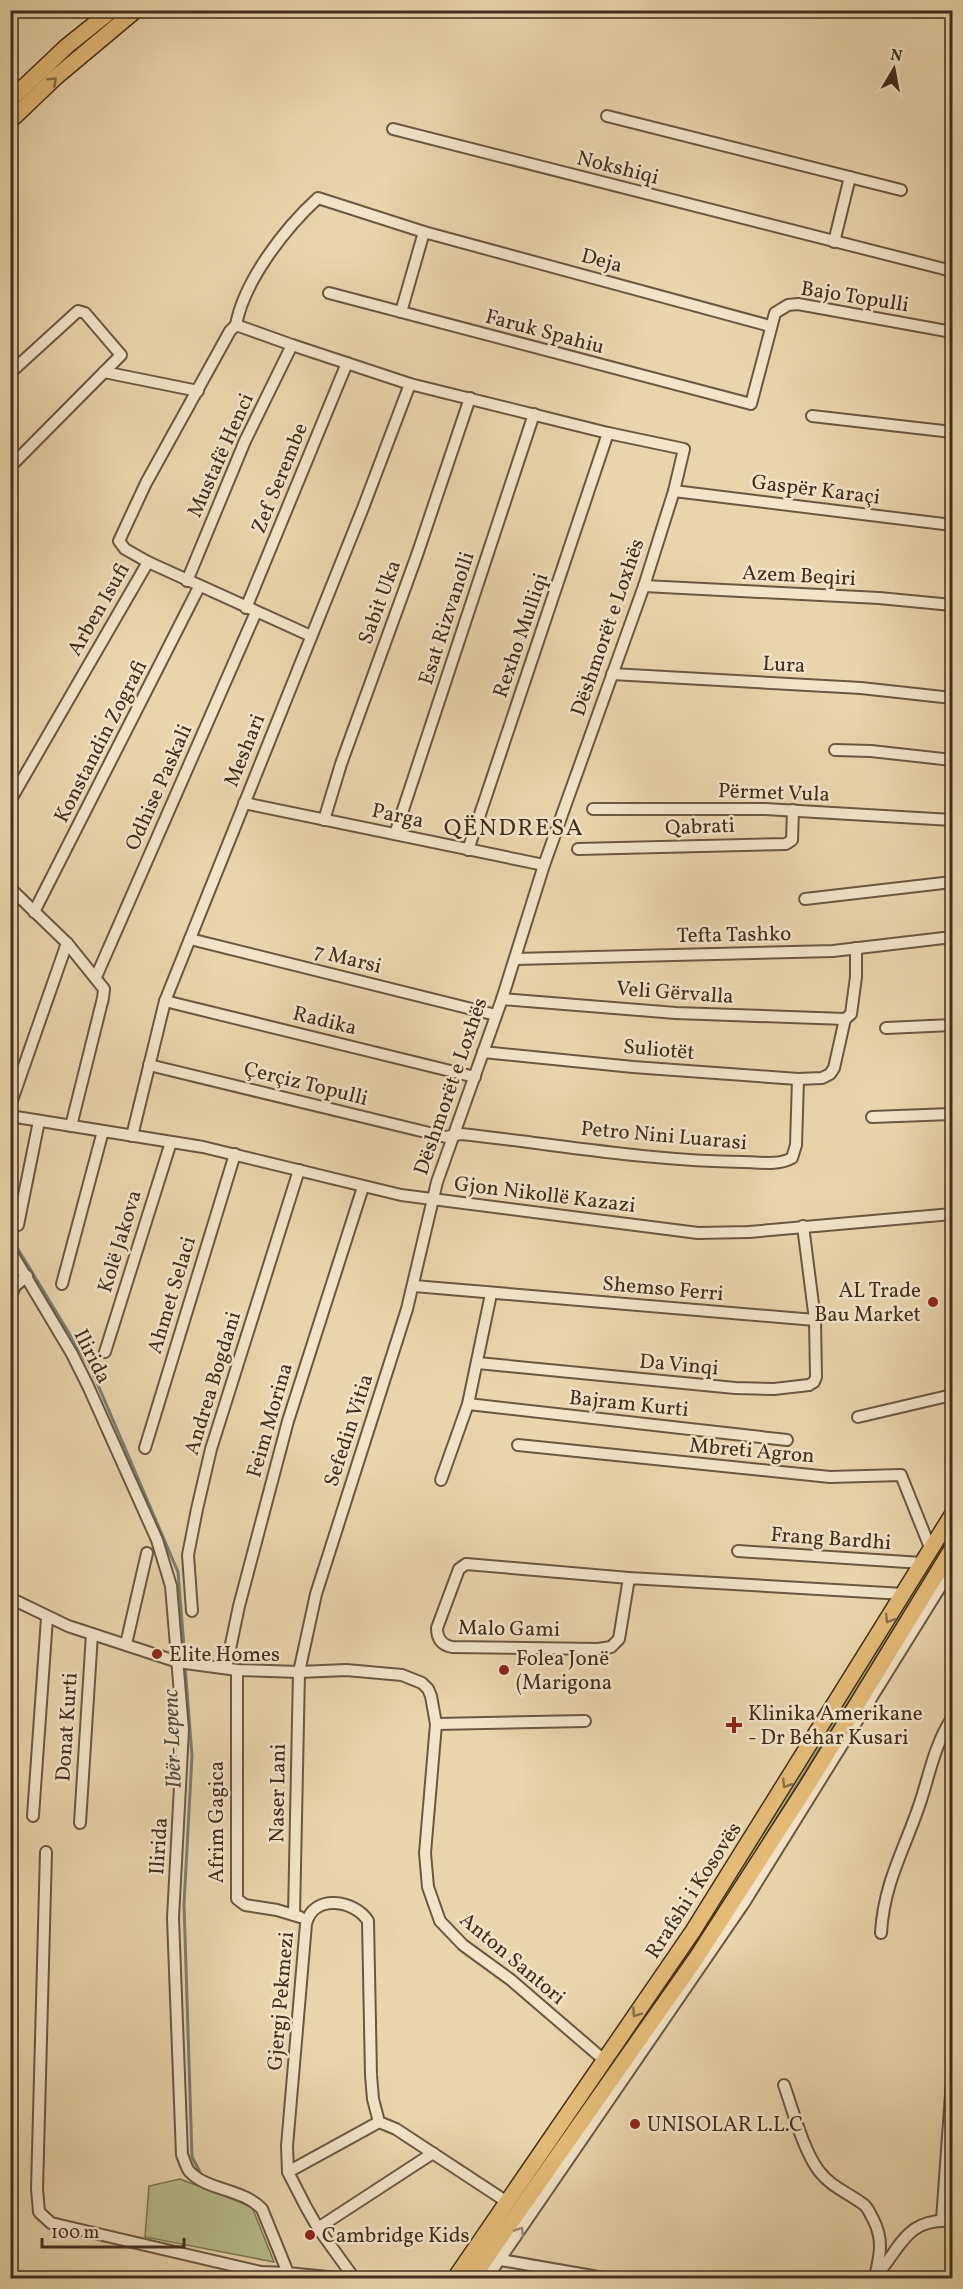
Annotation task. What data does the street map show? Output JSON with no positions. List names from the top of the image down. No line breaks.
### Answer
{"streets":{"highway":["Rrafshi i Kosovës"],"street":["Nokshiqi","Deja","Bajo Topulli","Faruk Spahiu","Mustafë Henci","Zef Serembe","Gaspër Karaçi","Azem Beqiri","Sabit Uka","Arben Isufi","Esat Rizvanolli","Dëshmorët e Loxhës","Rexho Mulliqi","Lura","Konstandin Zografi","Meshari","Odhise Paskali","Përmet Vula","Parga","Qabrati","Tefta Tashko","7 Marsi","Veli Gërvalla","Radika","Suliotët","Çerçiz Topulli","Petro Nini Luarasi","Gjon Nikollë Kazazi","Kolë Jakova","Shemso Ferri","Ahmet Selaci","Ilirida","Da Vinqi","Andrea Bogdani","Bajram Kurti","Feim Morina","Sefedin Vitia","Mbreti Agron","Frang Bardhi","Malo Gami","Donat Kurti","Naser Lani","Afrim Gagica","Anton Santori","Gjergj Pekmezi"]},"crossings":[["Deja","Bajo Topulli"],["Deja","Dëshmorët e Loxhës"],["Bajo Topulli","Faruk Spahiu"],["Mustafë Henci","Arben Isufi"],["Mustafë Henci","Dëshmorët e Loxhës"],["Zef Serembe","Arben Isufi"],["Zef Serembe","Dëshmorët e Loxhës"],["Zef Serembe","Odhise Paskali"],["Gaspër Karaçi","Dëshmorët e Loxhës"],["Azem Beqiri","Dëshmorët e Loxhës"],["Sabit Uka","Dëshmorët e Loxhës"],["Sabit Uka","Parga"],["Arben Isufi","Konstandin Zografi"],["Arben Isufi","Meshari"],["Arben Isufi","Odhise Paskali"],["Esat Rizvanolli","Dëshmorët e Loxhës"],["Esat Rizvanolli","Parga"],["Dëshmorët e Loxhës","Rexho Mulliqi"],["Dëshmorët e Loxhës","Lura"],["Dëshmorët e Loxhës","Meshari"],["Dëshmorët e Loxhës","Parga"],["Dëshmorët e Loxhës","Tefta Tashko"],["Dëshmorët e Loxhës","7 Marsi"],["Dëshmorët e Loxhës","Veli Gërvalla"],["Dëshmorët e Loxhës","Radika"],["Dëshmorët e Loxhës","Suliotët"],["Dëshmorët e Loxhës","Çerçiz Topulli"],["Dëshmorët e Loxhës","Petro Nini Luarasi"],["Dëshmorët e Loxhës","Gjon Nikollë Kazazi"],["Dëshmorët e Loxhës","Sefedin Vitia"],["Rexho Mulliqi","Parga"],["Meshari","Parga"],["Meshari","7 Marsi"],["Meshari","Radika"],["Meshari","Çerçiz Topulli"],["Meshari","Gjon Nikollë Kazazi"],["Përmet Vula","Qabrati"],["Veli Gërvalla","Suliotët"],["Suliotët","Petro Nini Luarasi"],["Çerçiz Topulli","Petro Nini Luarasi"],["Gjon Nikollë Kazazi","Kolë Jakova"],["Gjon Nikollë Kazazi","Ahmet Selaci"],["Gjon Nikollë Kazazi","Andrea Bogdani"],["Gjon Nikollë Kazazi","Feim Morina"],["Gjon Nikollë Kazazi","Sefedin Vitia"],["Shemso Ferri","Da Vinqi"],["Shemso Ferri","Sefedin Vitia"],["Ilirida","Anton Santori"],["Feim Morina","Anton Santori"],["Sefedin Vitia","Naser Lani"],["Sefedin Vitia","Anton Santori"],["Mbreti Agron","Rrafshi i Kosovës"],["Frang Bardhi","Rrafshi i Kosovës"],["Malo Gami","Rrafshi i Kosovës"],["Donat Kurti","Anton Santori"],["Naser Lani","Afrim Gagica"],["Naser Lani","Anton Santori"],["Afrim Gagica","Anton Santori"],["Afrim Gagica","Gjergj Pekmezi"],["Rrafshi i Kosovës","Anton Santori"]],"districts":["QËNDRESA"],"water":["Ibër-Lepenc"],"places":{"other":["AL Trade Bau Market","Elite Homes","Folea Jonë (Marigona","UNISOLAR L.L.C","Cambridge Kids"],"health":["Klinika Amerikane - Dr Behar Kusari"]},"scale_bar":"100 m","north":"top"}
